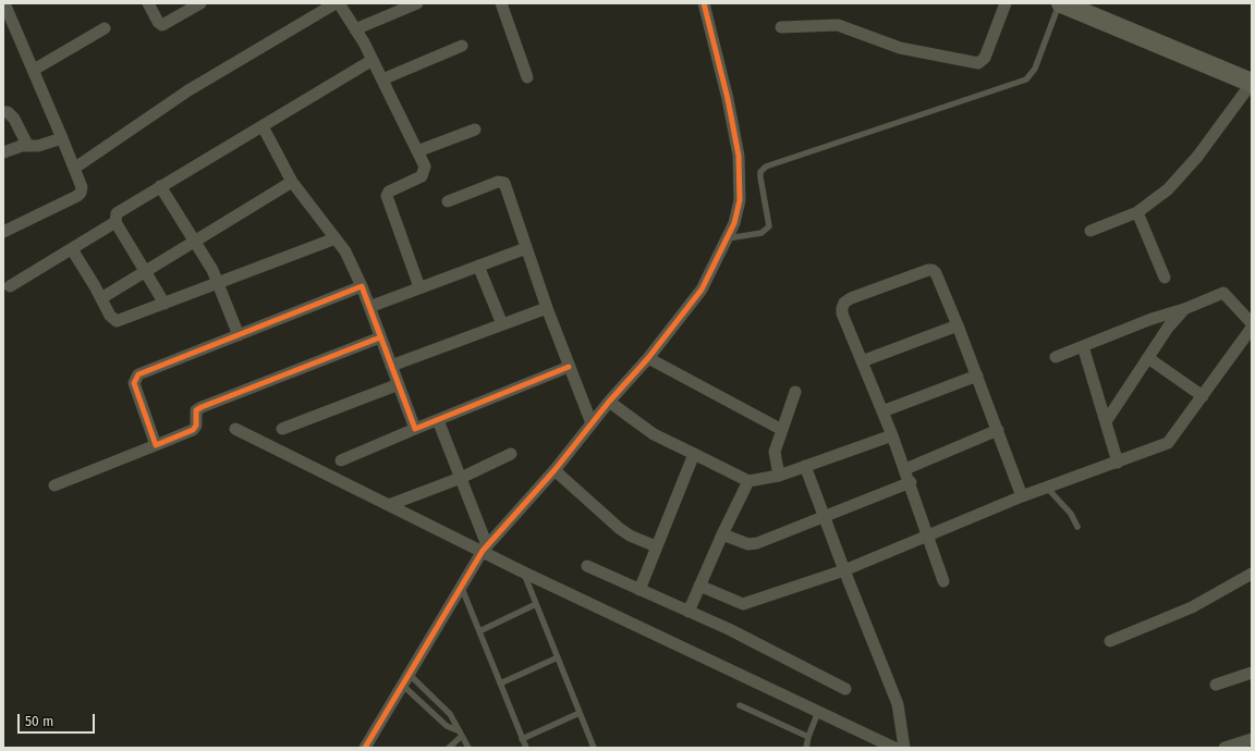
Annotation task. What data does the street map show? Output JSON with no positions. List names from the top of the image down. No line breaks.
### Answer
{"scale_bar":"50 m"}
